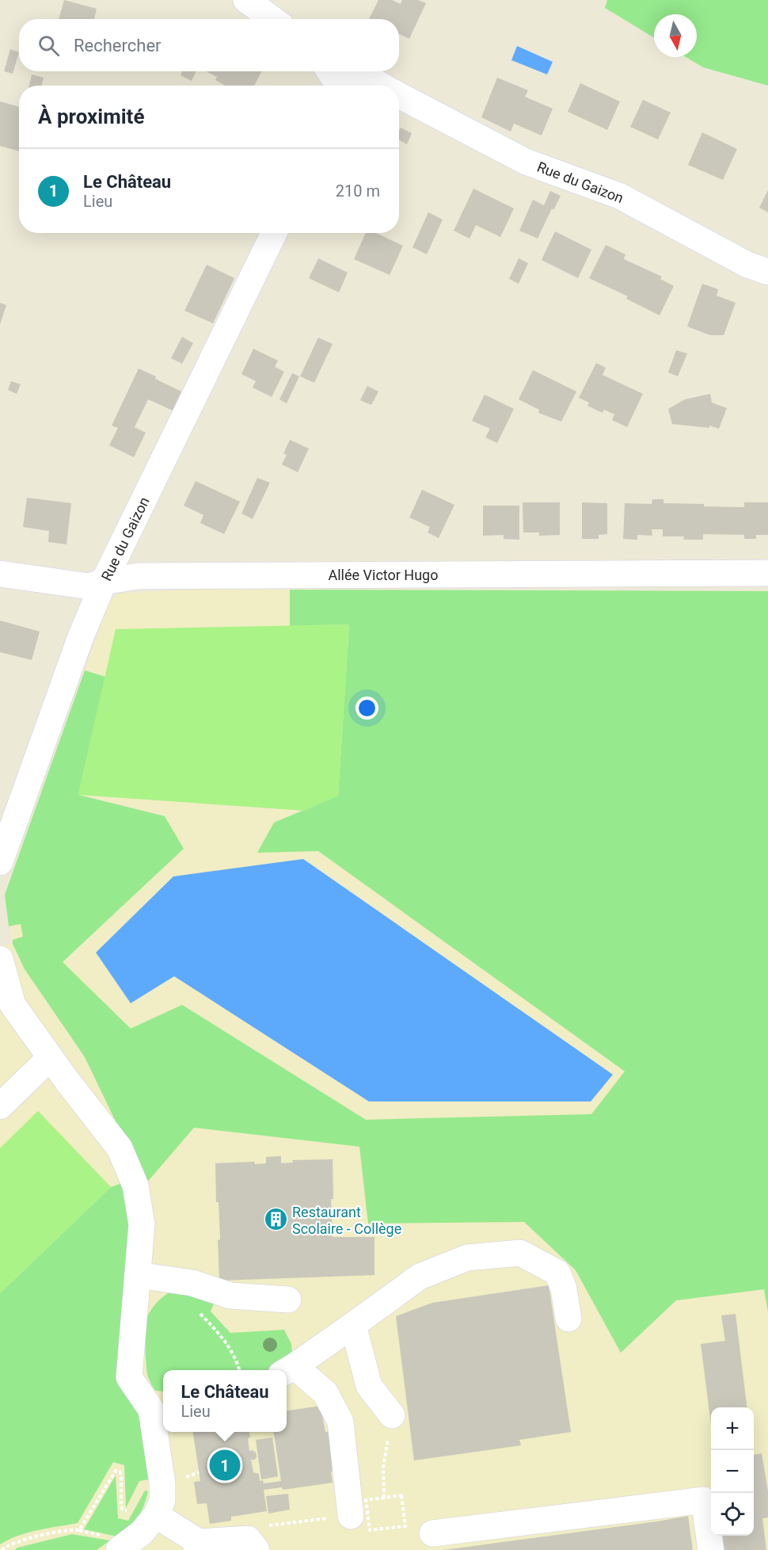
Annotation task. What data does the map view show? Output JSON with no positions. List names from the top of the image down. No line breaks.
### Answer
{"streets":{"street":["Rue du Gaizon","Allée Victor Hugo"]},"crossings":[["Rue du Gaizon","Allée Victor Hugo"]],"places":{"building":["Restaurant Scolaire - Collège"]},"north":"bottom","page":{"search":"Rechercher","heading":"À proximité","list":[{"mark":"1","name":"Le Château","note":"Lieu","value":"210 m"}],"popup":["Le Château","Lieu"],"map_buttons":["+","−"],"pins":"1"}}
